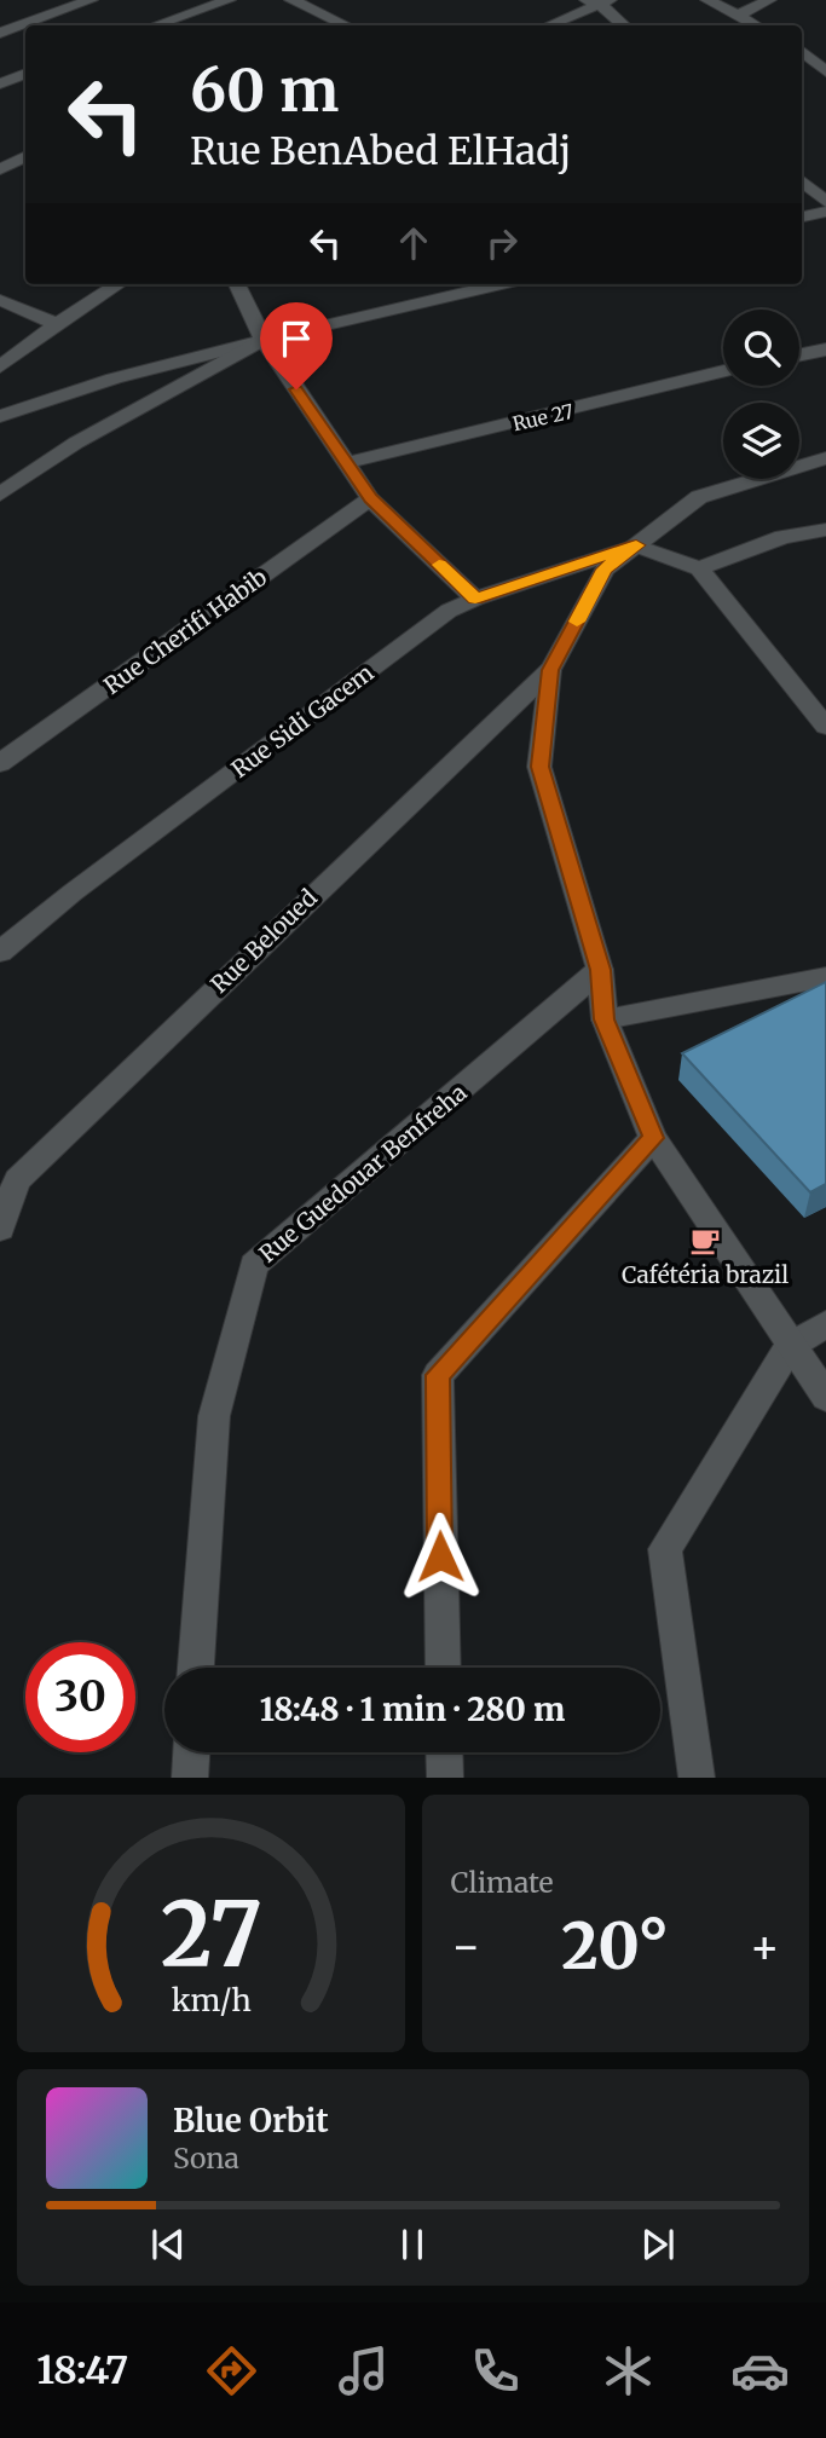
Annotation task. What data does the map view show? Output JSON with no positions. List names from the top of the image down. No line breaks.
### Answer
{"streets":{"street":["Rue 27","Rue Cherifi Habib","Rue Sidi Gacem","Rue Beloued","Rue Guedouar Benfreha"]},"places":{"cafe":["Cafétéria brazil"]},"page":{"turn":["60 m","Rue BenAbed ElHadj"],"limit":"30","trip":"18:48 · 1 min · 280 m","tile":"Climate","heat":["−","20°","+"],"song":["Blue Orbit","Sona"],"tabs":"18:47","gauge":["27","km/h"]}}
